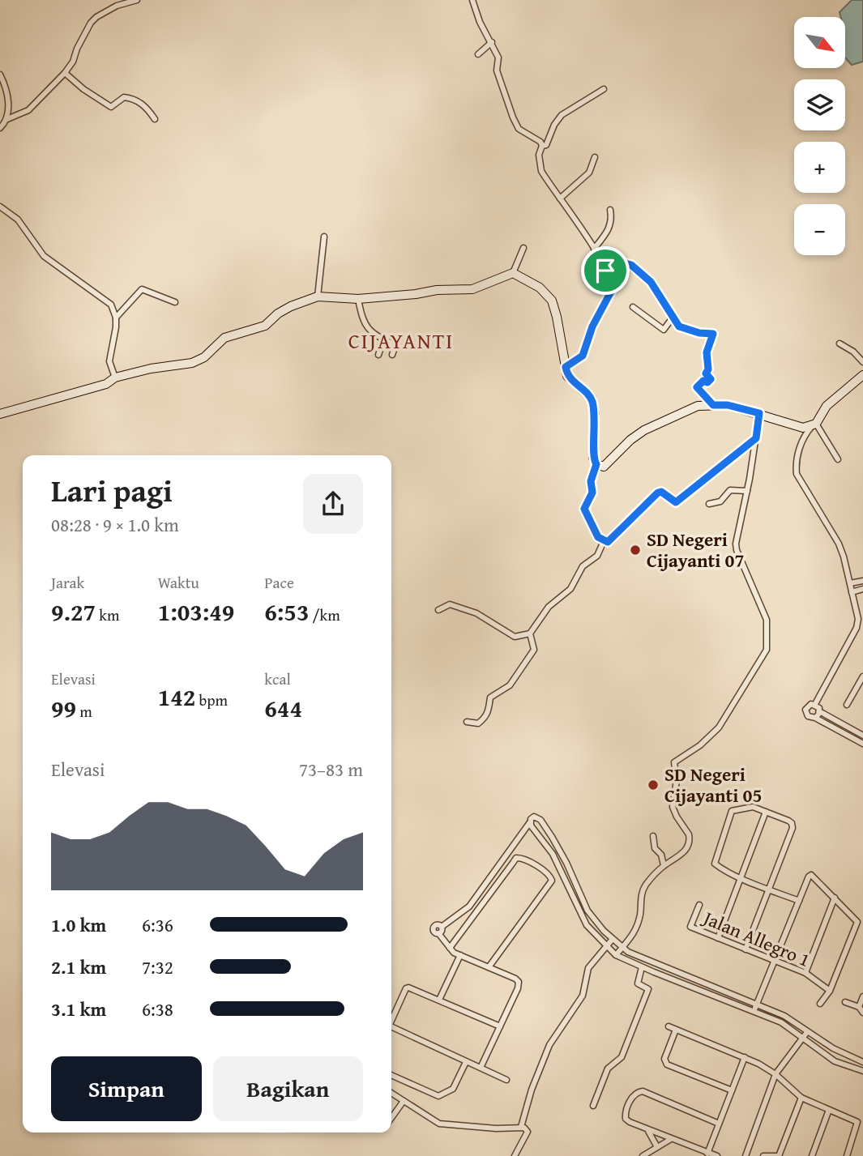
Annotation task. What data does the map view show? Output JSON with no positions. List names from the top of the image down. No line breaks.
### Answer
{"streets":{"street":["Jalan Allegro 1"]},"districts":["CIJAYANTI"],"places":["SD Negeri Cijayanti 07","SD Negeri Cijayanti 05"],"north":"bottom right","page":{"map_buttons":["+","−"],"heading":["Lari pagi","08:28 · 9 × 1.0 km"],"stats":[["Jarak","9.27 km"],["Waktu","1:03:49"],["Pace","6:53 /km"],["Elevasi","99 m"],["142 bpm"],["kcal","644"]],"chart":["Elevasi","73–83 m"],"list":[{"name":"1.0 km","note":"6:36"},{"name":"2.1 km","note":"7:32"},{"name":"3.1 km","note":"6:38"}],"buttons":["Simpan","Bagikan"]}}
